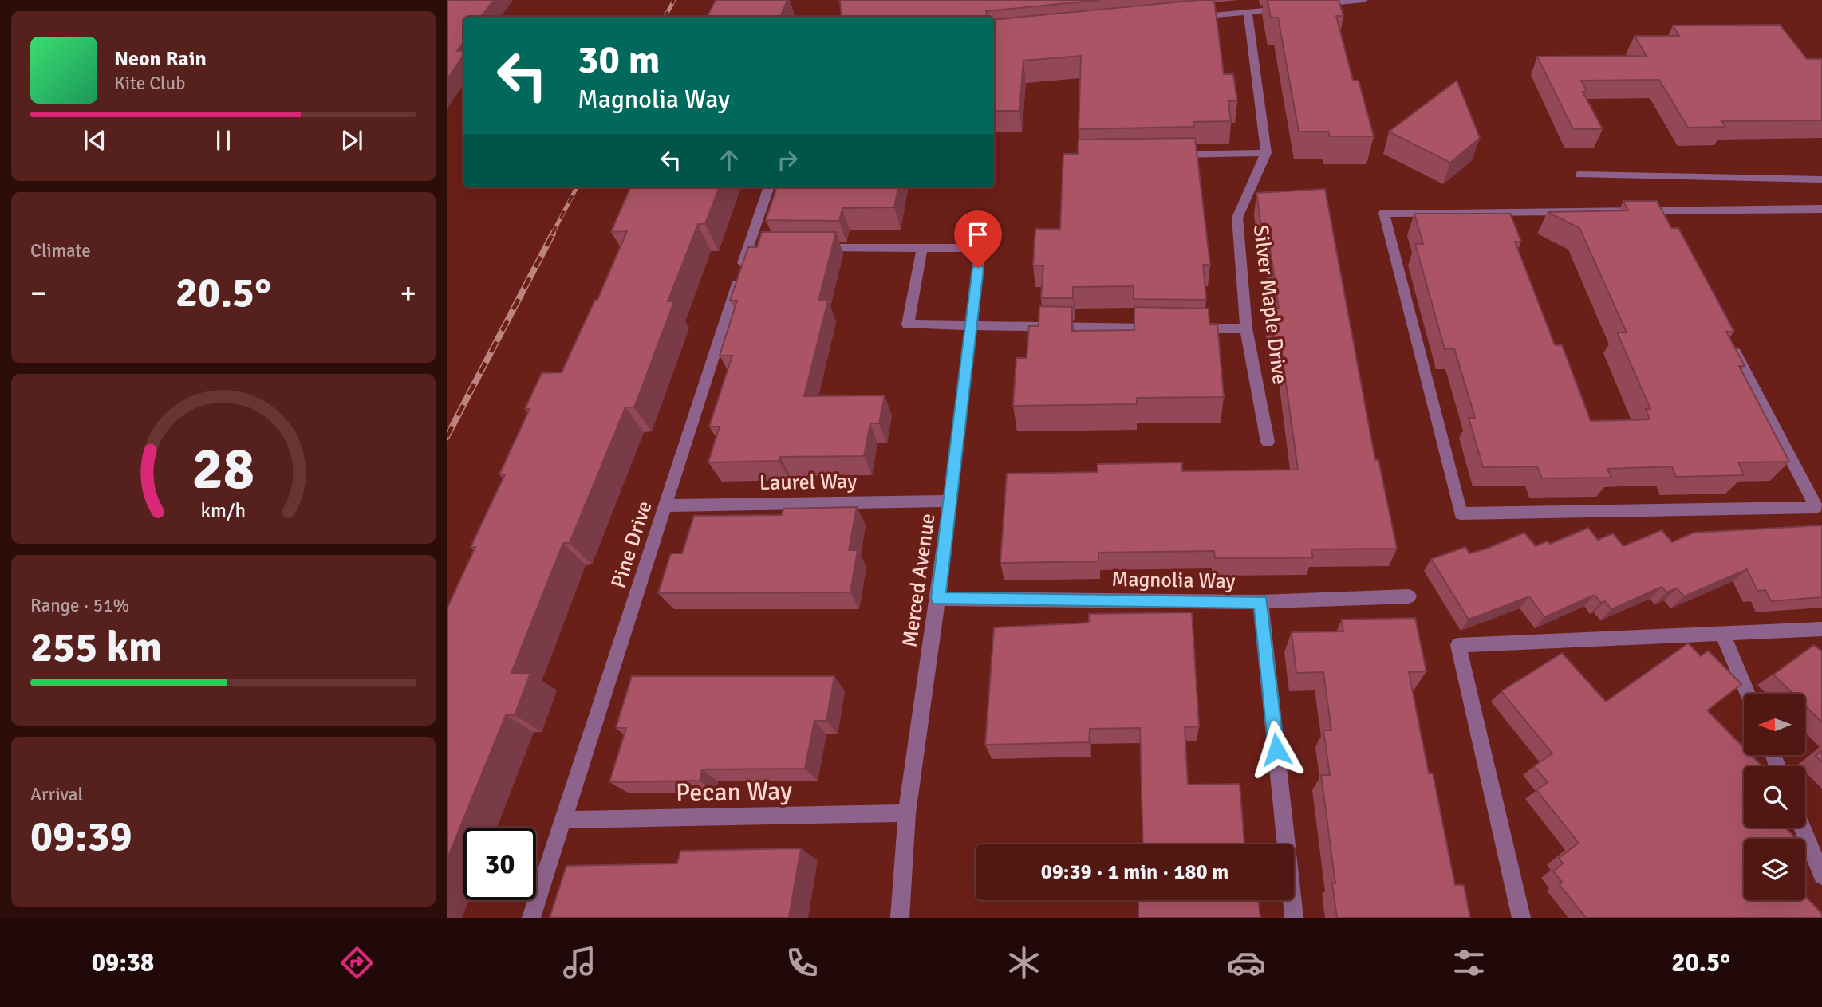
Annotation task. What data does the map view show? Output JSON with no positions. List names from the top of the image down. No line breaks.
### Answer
{"streets":{"street":["Silver Maple Drive","Laurel Way","Pine Drive","Merced Avenue","Magnolia Way","Pecan Way"]},"crossings":[["Laurel Way","Pine Drive"],["Laurel Way","Merced Avenue"],["Pine Drive","Pecan Way"],["Merced Avenue","Magnolia Way"],["Merced Avenue","Pecan Way"]],"north":"left","page":{"turn":["30 m","Magnolia Way"],"song":["Neon Rain","Kite Club"],"tile":["Climate",["Range · 51%","255 km"],["Arrival","09:39"]],"heat":["−","20.5°","+"],"limit":"30","trip":"09:39 · 1 min · 180 m","tabs":["09:38","20.5°"],"gauge":["28","km/h"]}}
